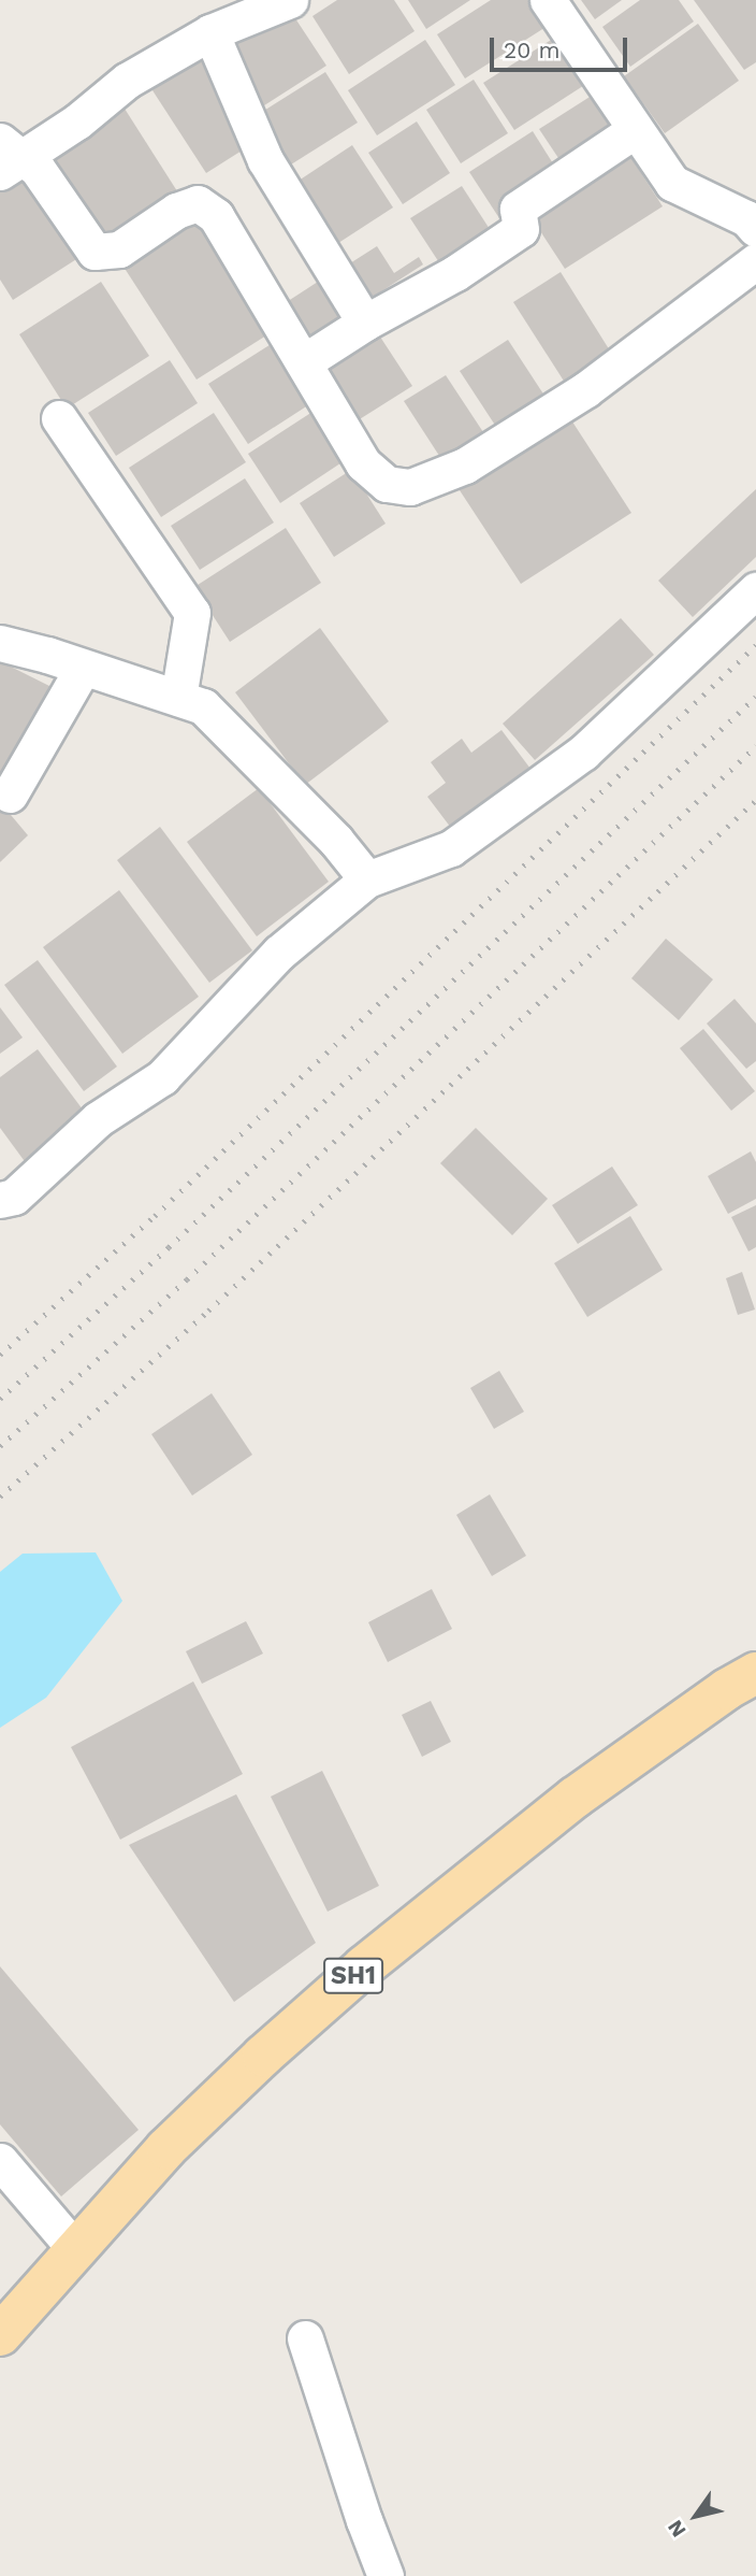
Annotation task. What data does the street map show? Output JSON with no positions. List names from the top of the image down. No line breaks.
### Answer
{"streets":{"main road":["SH1"]},"scale_bar":"20 m","north":"bottom left"}
